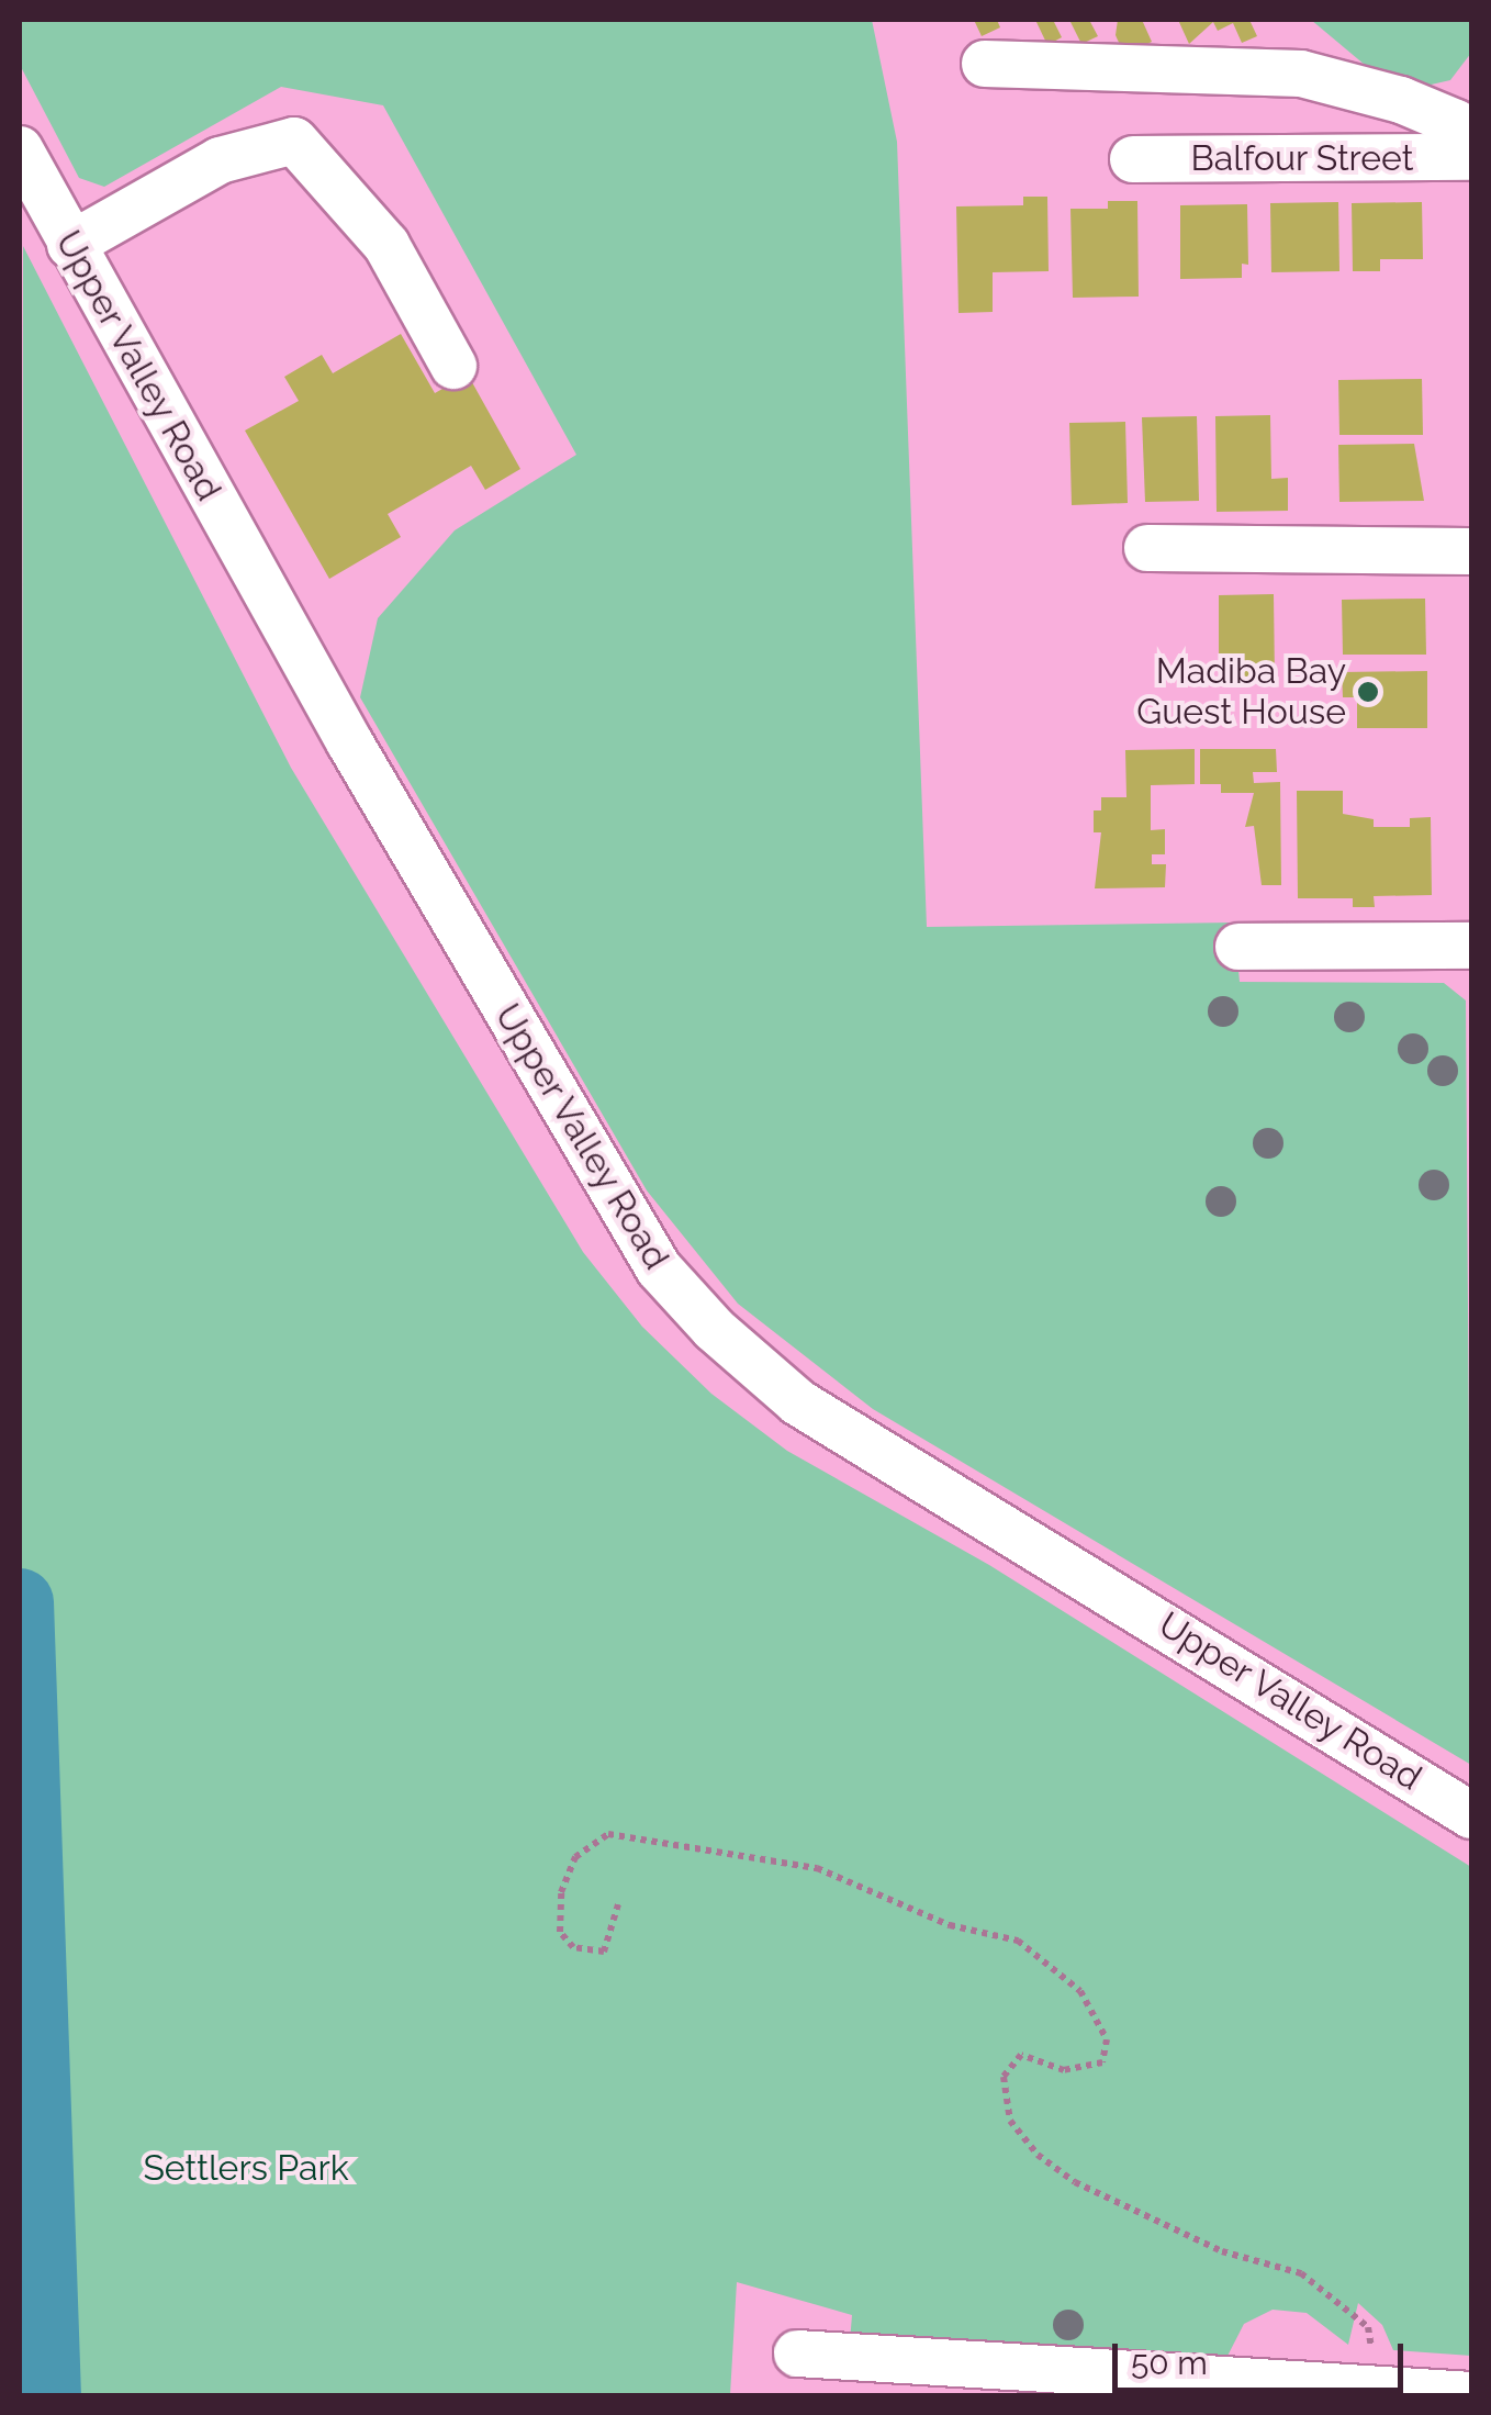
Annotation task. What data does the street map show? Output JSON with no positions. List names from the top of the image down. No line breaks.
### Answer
{"streets":{"street":["Balfour Street","Upper Valley Road"]},"parks":["Settlers Park"],"places":["Madiba Bay Guest House"],"scale_bar":"50 m"}
